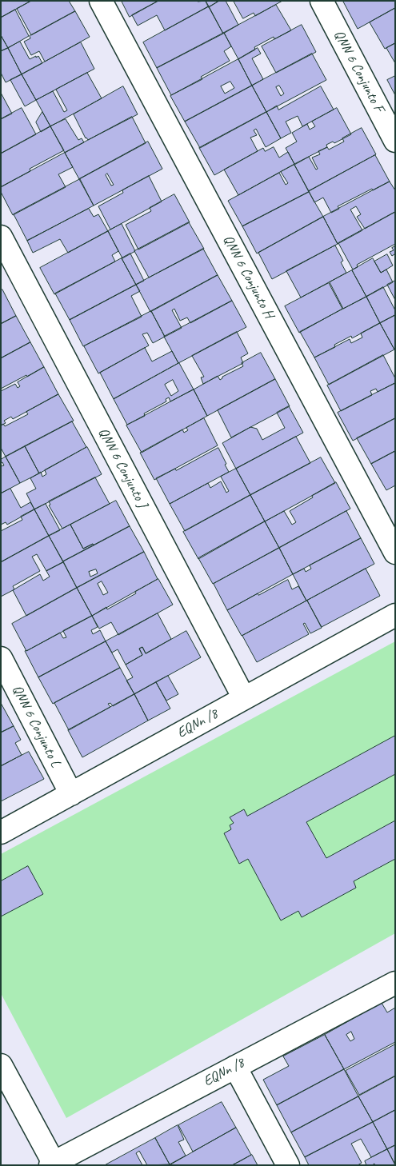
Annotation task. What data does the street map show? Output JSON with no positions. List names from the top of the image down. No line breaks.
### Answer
{"streets":{"street":["QNN 6 Conjunto F","QNN 6 Conjunto H","QNN 6 Conjunto J","EQNn /8","QNN 6 Conjunto L"]},"crossings":[["QNN 6 Conjunto J","EQNn /8"],["EQNn /8","QNN 6 Conjunto L"]]}
